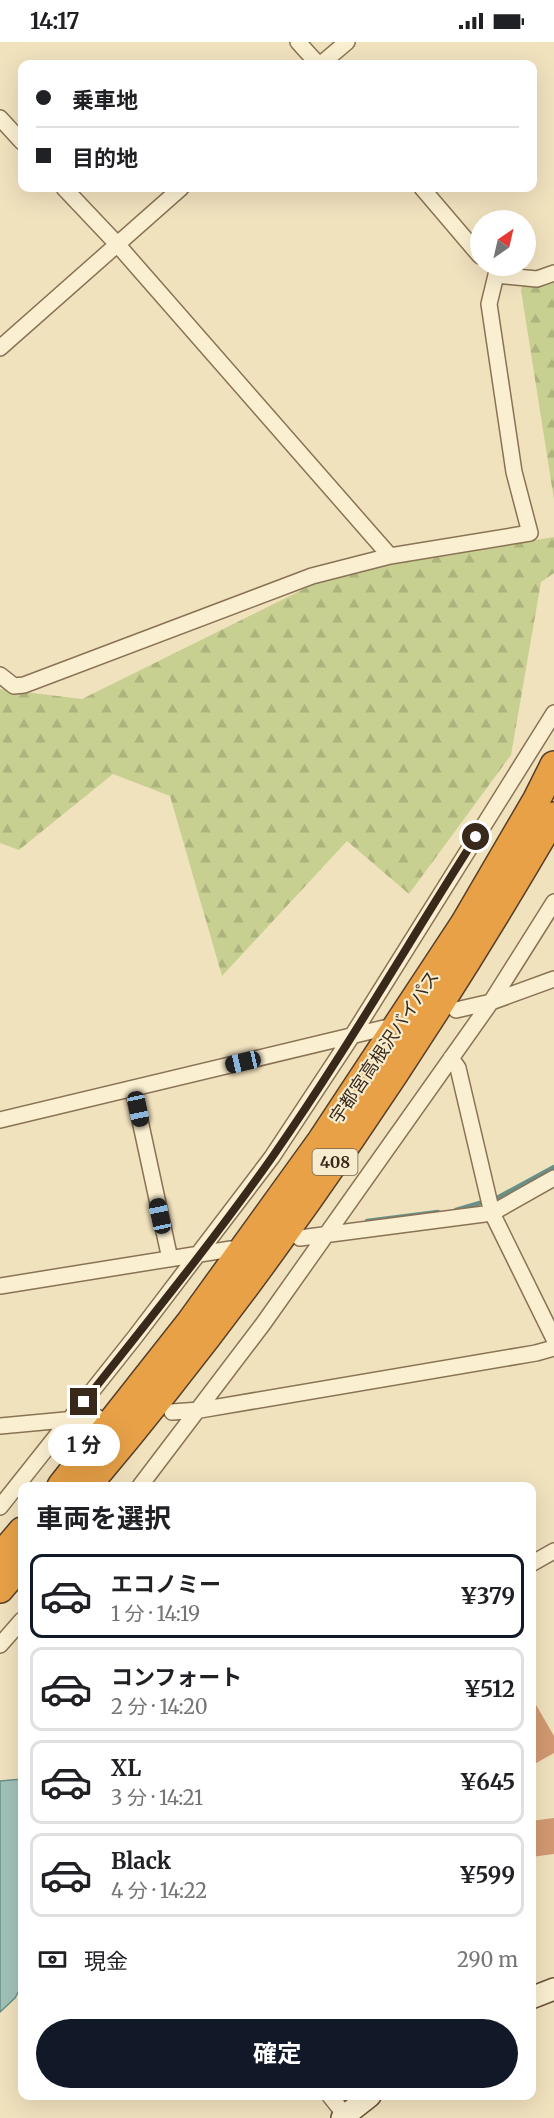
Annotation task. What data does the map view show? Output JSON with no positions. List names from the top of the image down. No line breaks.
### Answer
{"streets":{"highway":["宇都宮高根沢バイパス","408"]},"north":"top right","page":{"status":"14:17","banner":["乗車地","目的地"],"bubble":"1 分","heading":"車両を選択","list":[{"name":"エコノミー","note":"1 分 · 14:19","value":"¥379"},{"name":"コンフォート","note":"2 分 · 14:20","value":"¥512"},{"name":"XL","note":"3 分 · 14:21","value":"¥645"},{"name":"Black","note":"4 分 · 14:22","value":"¥599"}],"pay":["現金","290 m"],"buttons":"確定"}}
